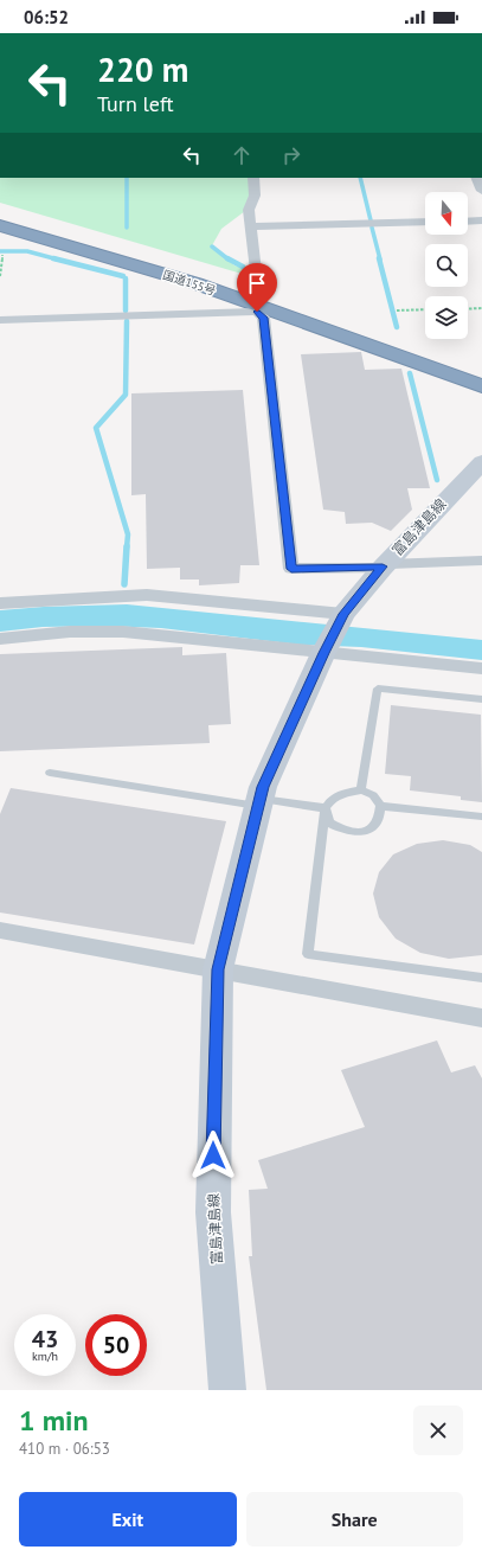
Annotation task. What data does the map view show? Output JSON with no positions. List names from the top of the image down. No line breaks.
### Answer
{"streets":{"highway":["国道155号"],"main road":["富島津島線"]},"north":"bottom","page":{"status":"06:52","turn":["220 m","Turn left"],"speed":"43 km/h","limit":"50","heading":["1 min","410 m · 06:53"],"buttons":["Exit","Share"]}}
